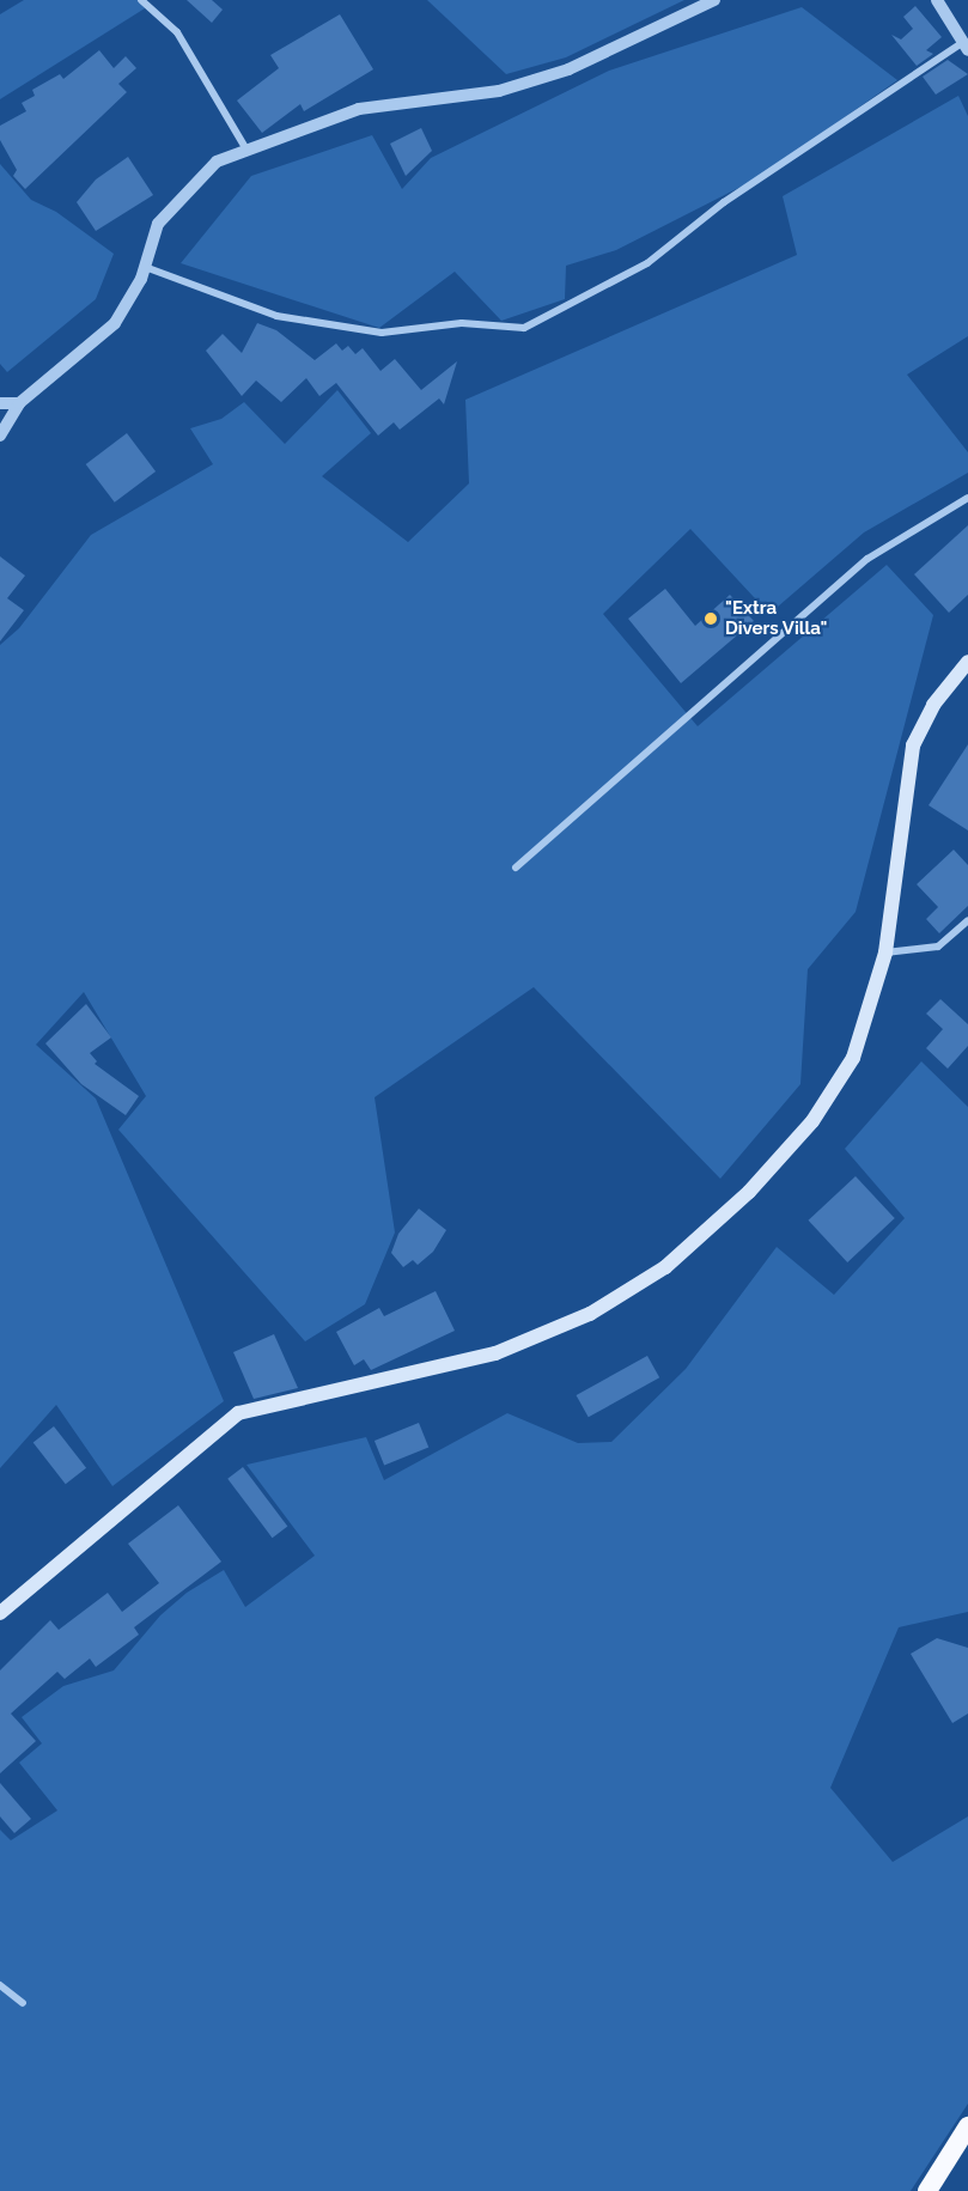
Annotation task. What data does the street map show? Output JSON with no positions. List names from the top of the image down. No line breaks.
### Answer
{"places":["\"Extra Divers Villa\""]}
